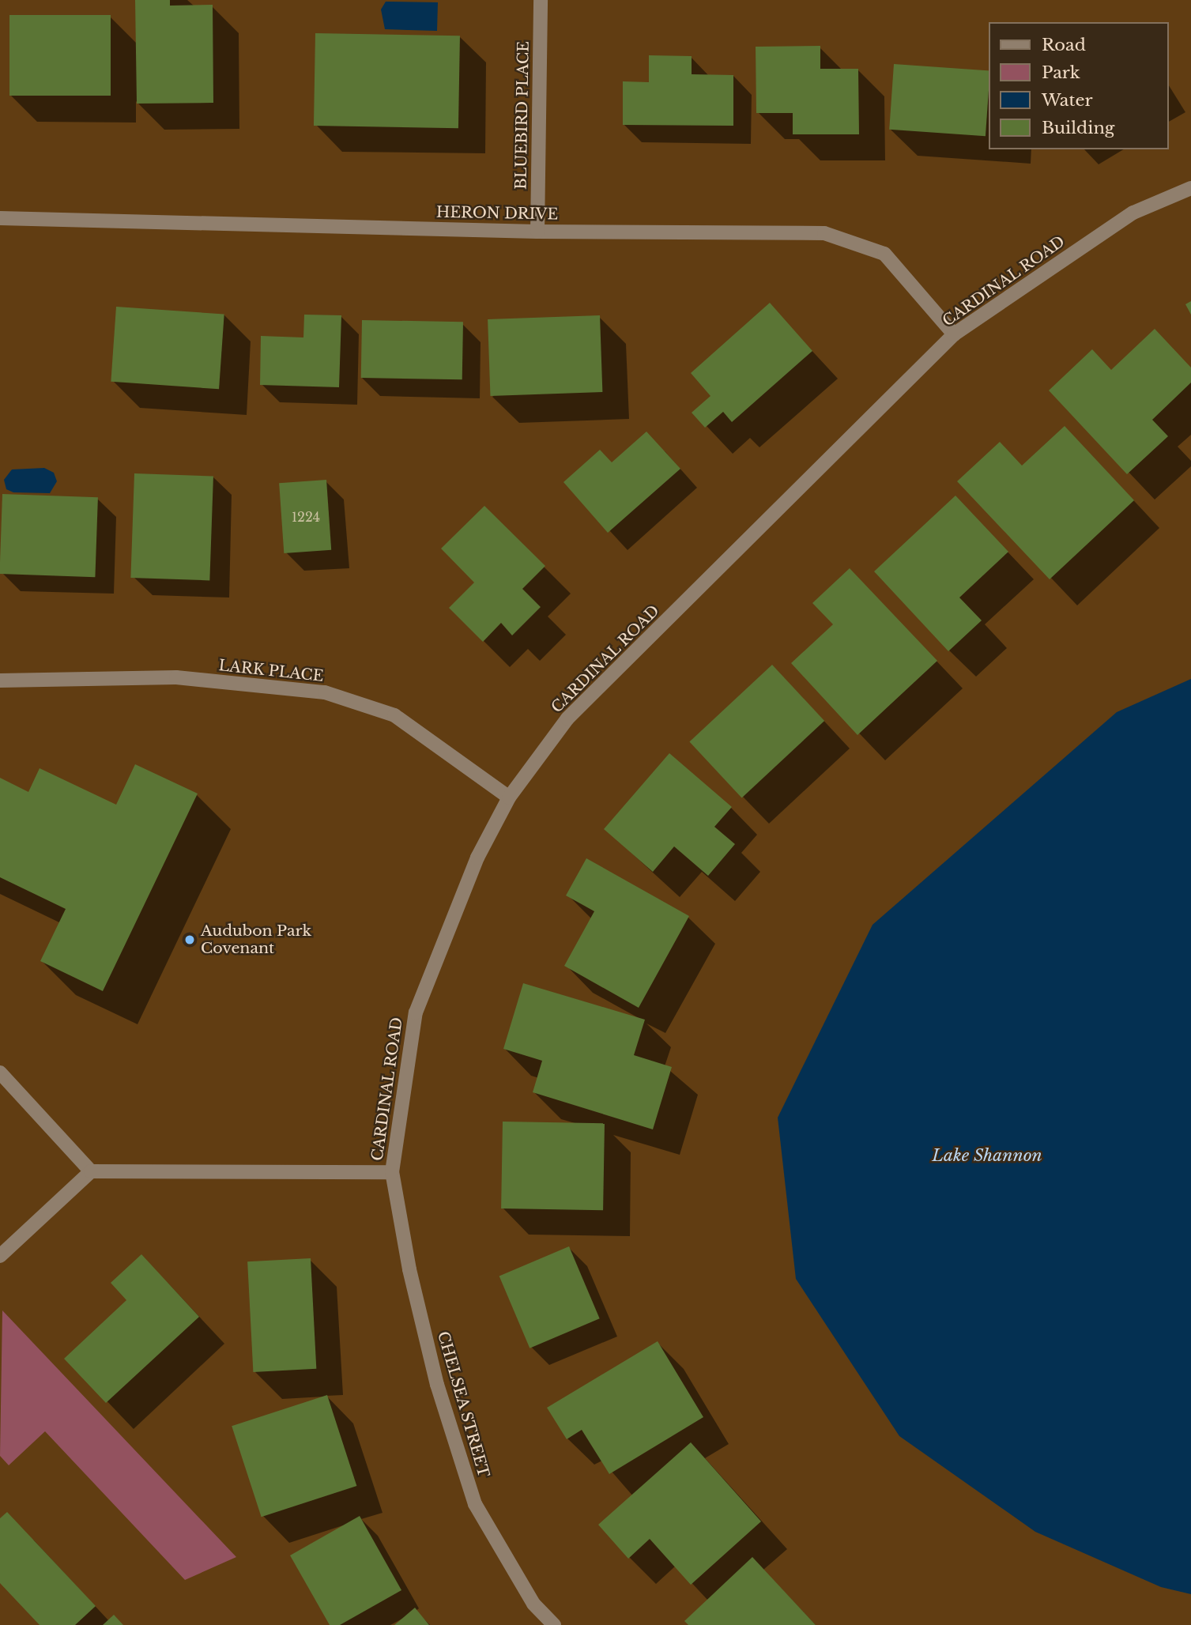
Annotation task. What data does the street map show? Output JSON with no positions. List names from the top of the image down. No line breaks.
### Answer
{"streets":{"street":["BLUEBIRD PLACE","HERON DRIVE","CARDINAL ROAD","LARK PLACE","CHELSEA STREET"]},"crossings":[["BLUEBIRD PLACE","HERON DRIVE"],["HERON DRIVE","CARDINAL ROAD"],["CARDINAL ROAD","LARK PLACE"],["CARDINAL ROAD","CHELSEA STREET"]],"water":["Lake Shannon"],"places":["Audubon Park Covenant"],"house_numbers":["1224"],"legend":["Road","Park","Water","Building"]}
